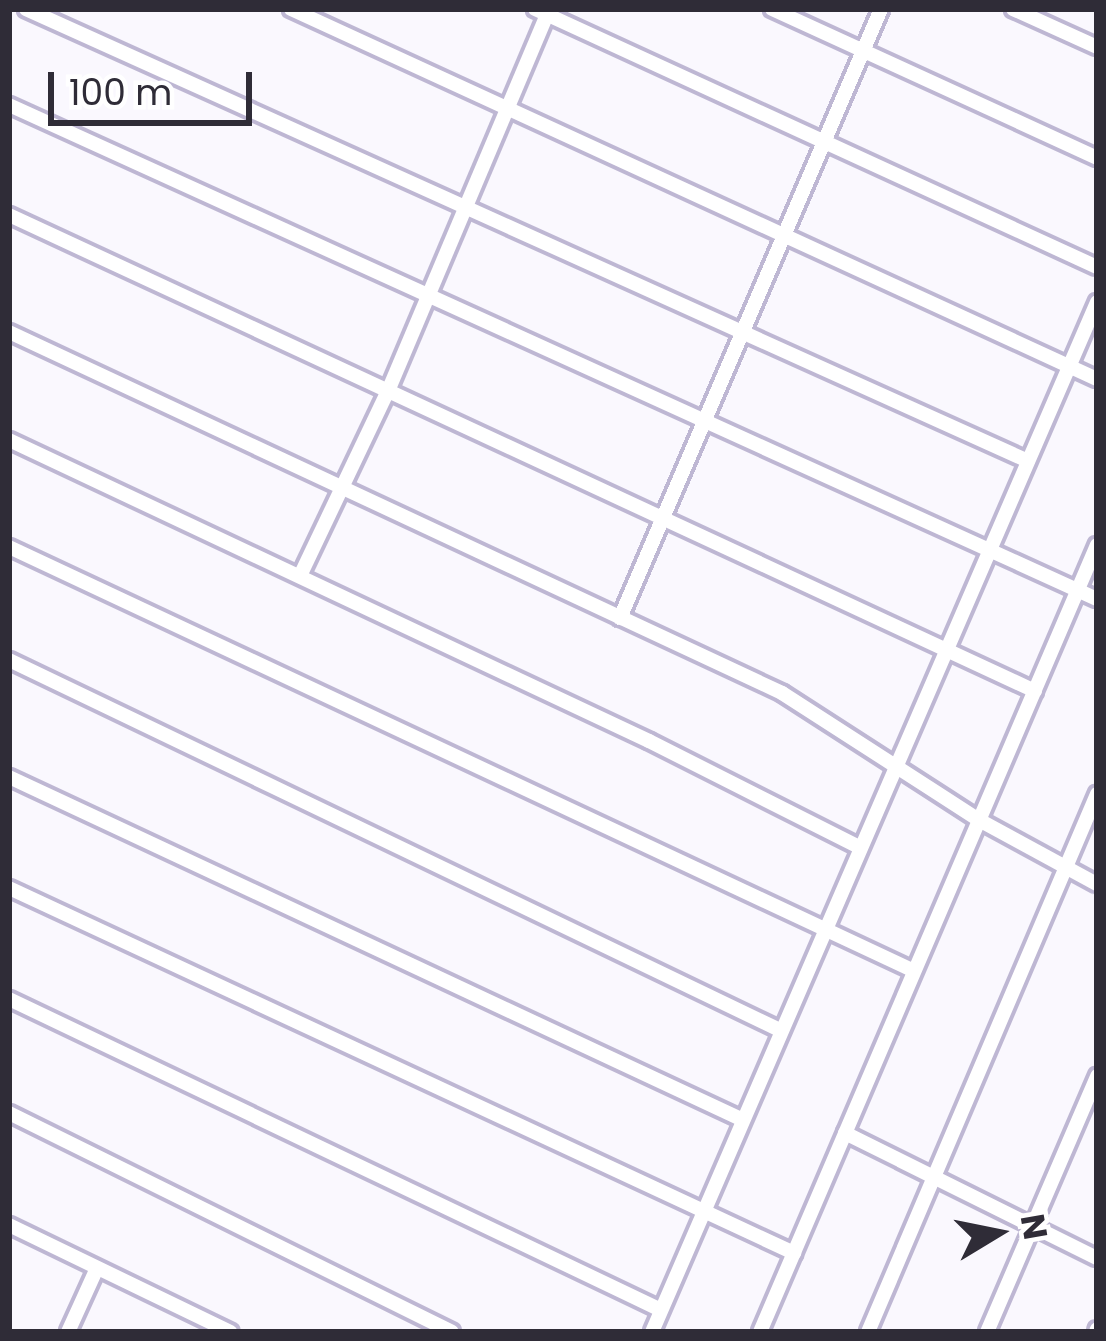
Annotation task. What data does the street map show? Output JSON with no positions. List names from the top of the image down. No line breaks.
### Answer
{"scale_bar":"100 m","north":"right"}
